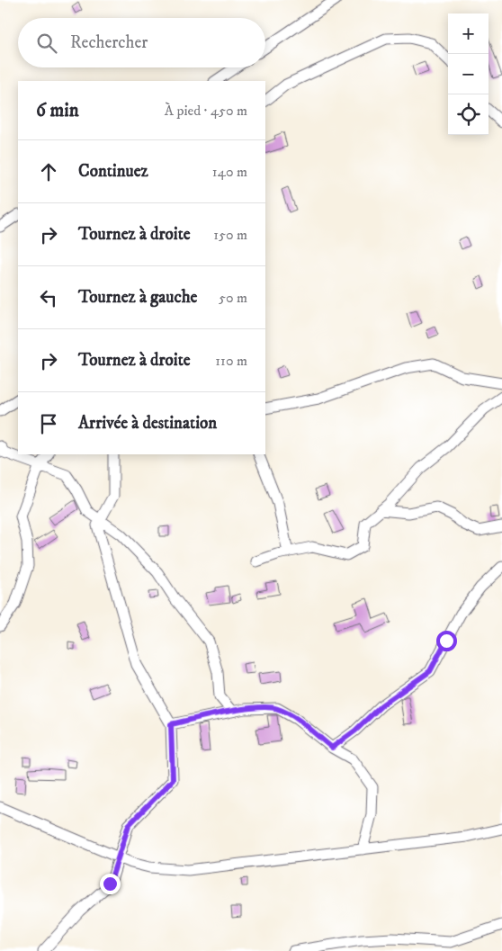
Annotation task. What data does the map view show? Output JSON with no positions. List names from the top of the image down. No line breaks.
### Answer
{"page":{"map_buttons":["+","−"],"search":"Rechercher","heading":["6 min","À pied · 450 m"],"list":[["Continuez","140 m"],["Tournez à droite","150 m"],["Tournez à gauche","50 m"],["Tournez à droite","110 m"],"Arrivée à destination"]}}
